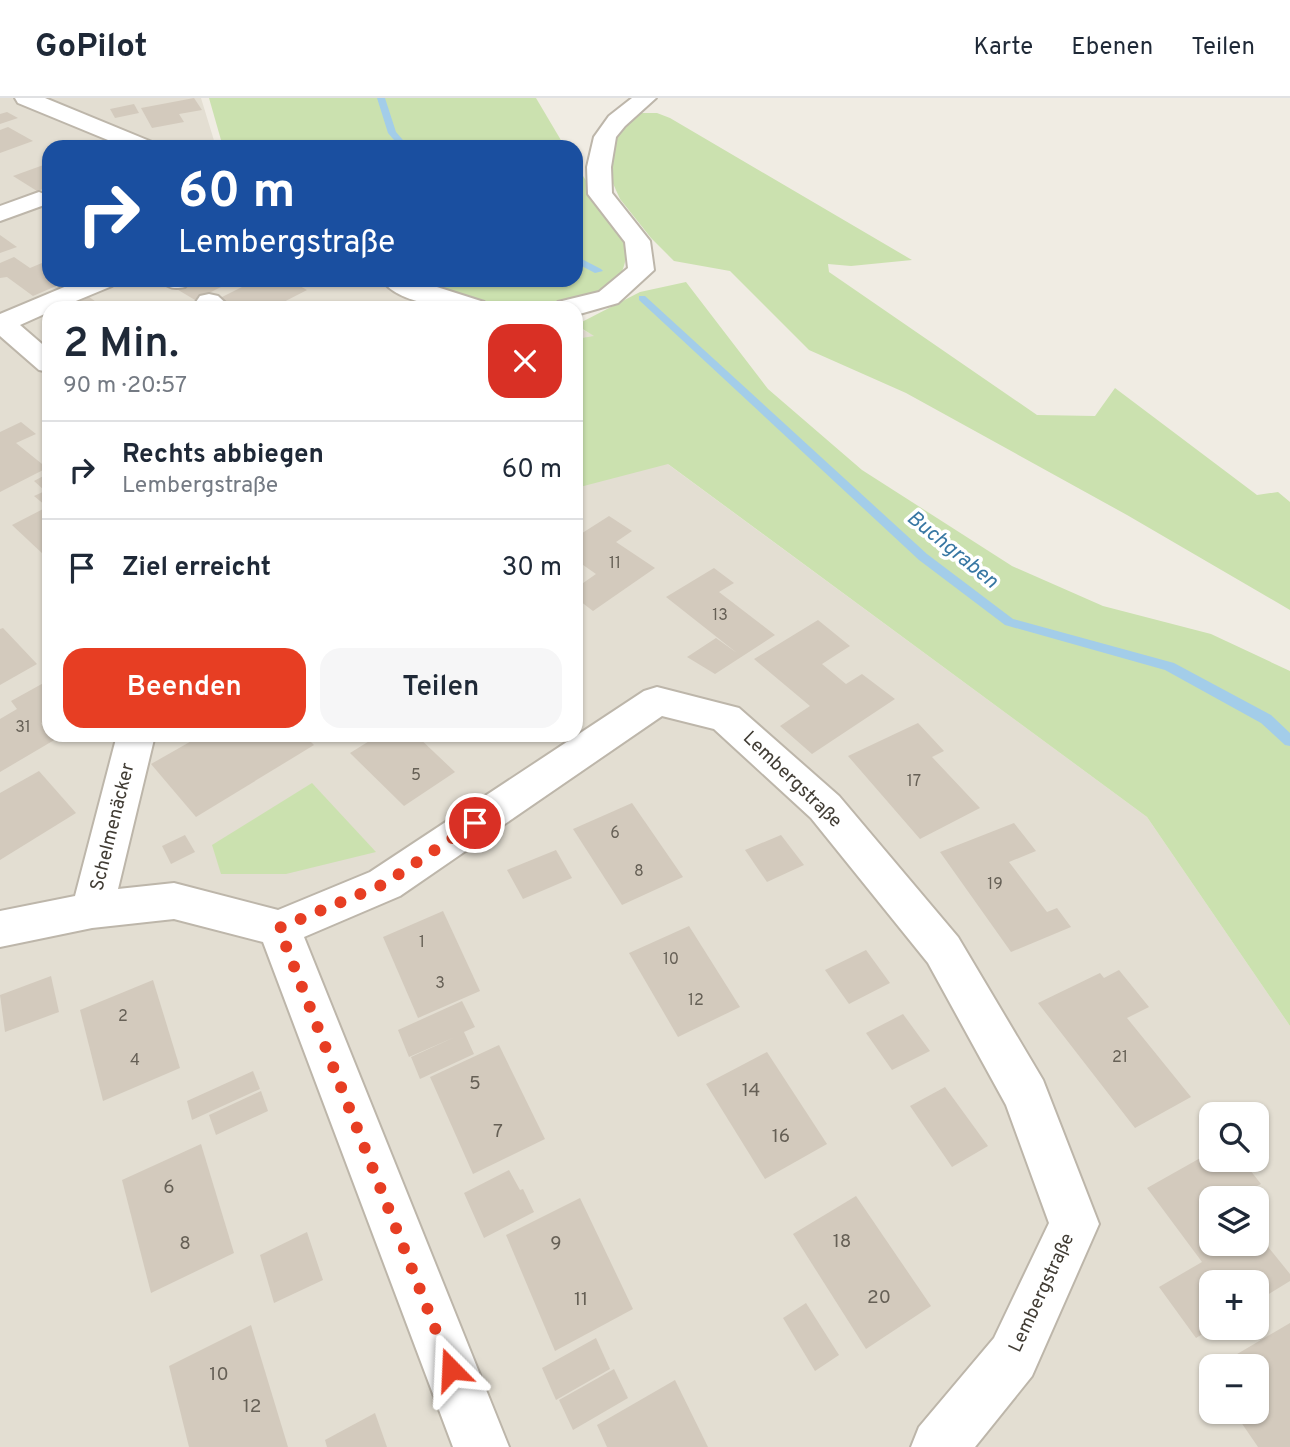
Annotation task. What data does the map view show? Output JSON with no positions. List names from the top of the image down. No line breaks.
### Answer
{"streets":{"street":["Lembergstraße","Schelmenäcker"]},"water":["Buchgraben"],"house_numbers":["11","13","31","5","17","6","8","19","1","10","3","12","2","21","4","5","14","7","16","6","18","8","9","20","11","10","12"],"page":{"header":"GoPilot","nav":["Karte","Ebenen","Teilen"],"turn":["60 m","Lembergstraße"],"heading":["2 Min.","90 m · 20:57"],"list":[{"name":"Rechts abbiegen","note":"Lembergstraße","value":"60 m"},{"name":"Ziel erreicht","value":"30 m"}],"buttons":["Beenden","Teilen"],"map_buttons":["+","−"]}}
